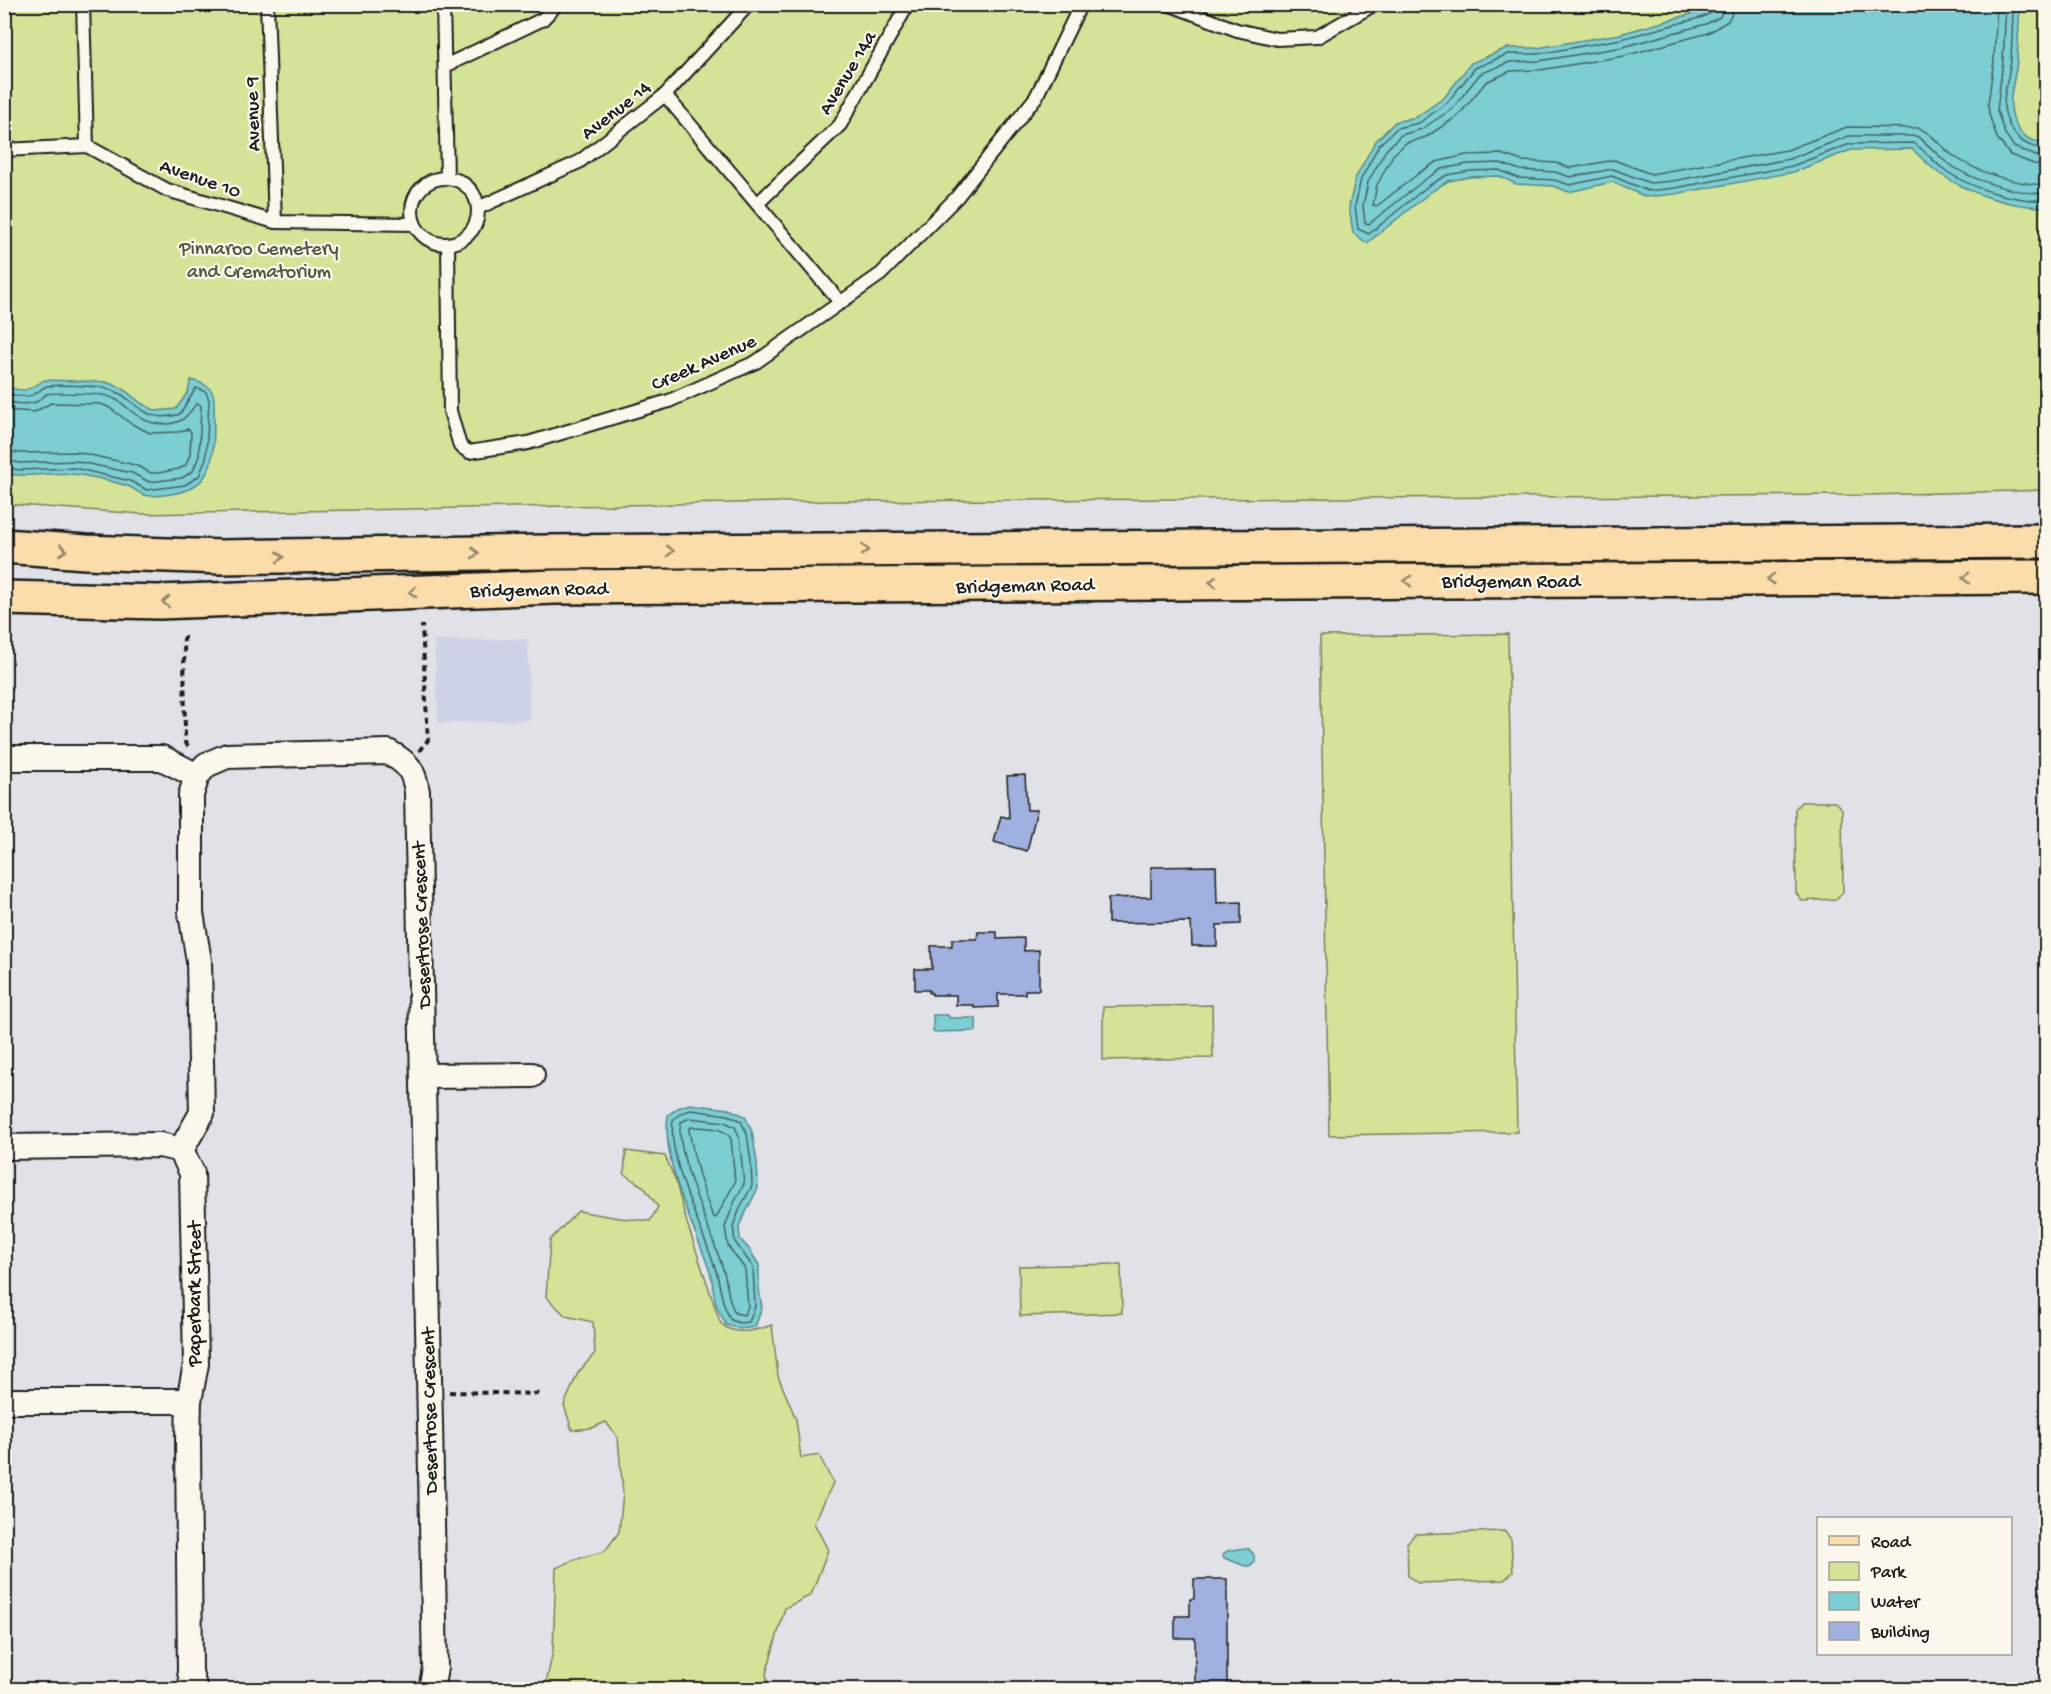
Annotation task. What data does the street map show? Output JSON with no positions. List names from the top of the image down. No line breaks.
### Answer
{"streets":{"main road":["Bridgeman Road"],"street":["Desertrose Crescent","Paperbark Street"],"lane":["Avenue 14a","Avenue 14","Avenue 9","Avenue 10","Creek Avenue"]},"crossings":[["Avenue 14","Avenue 10"],["Avenue 14","Creek Avenue"],["Avenue 9","Avenue 10"],["Avenue 10","Creek Avenue"]],"parks":["Pinnaroo Cemetery and Crematorium"],"legend":["Road","Park","Water","Building"]}
